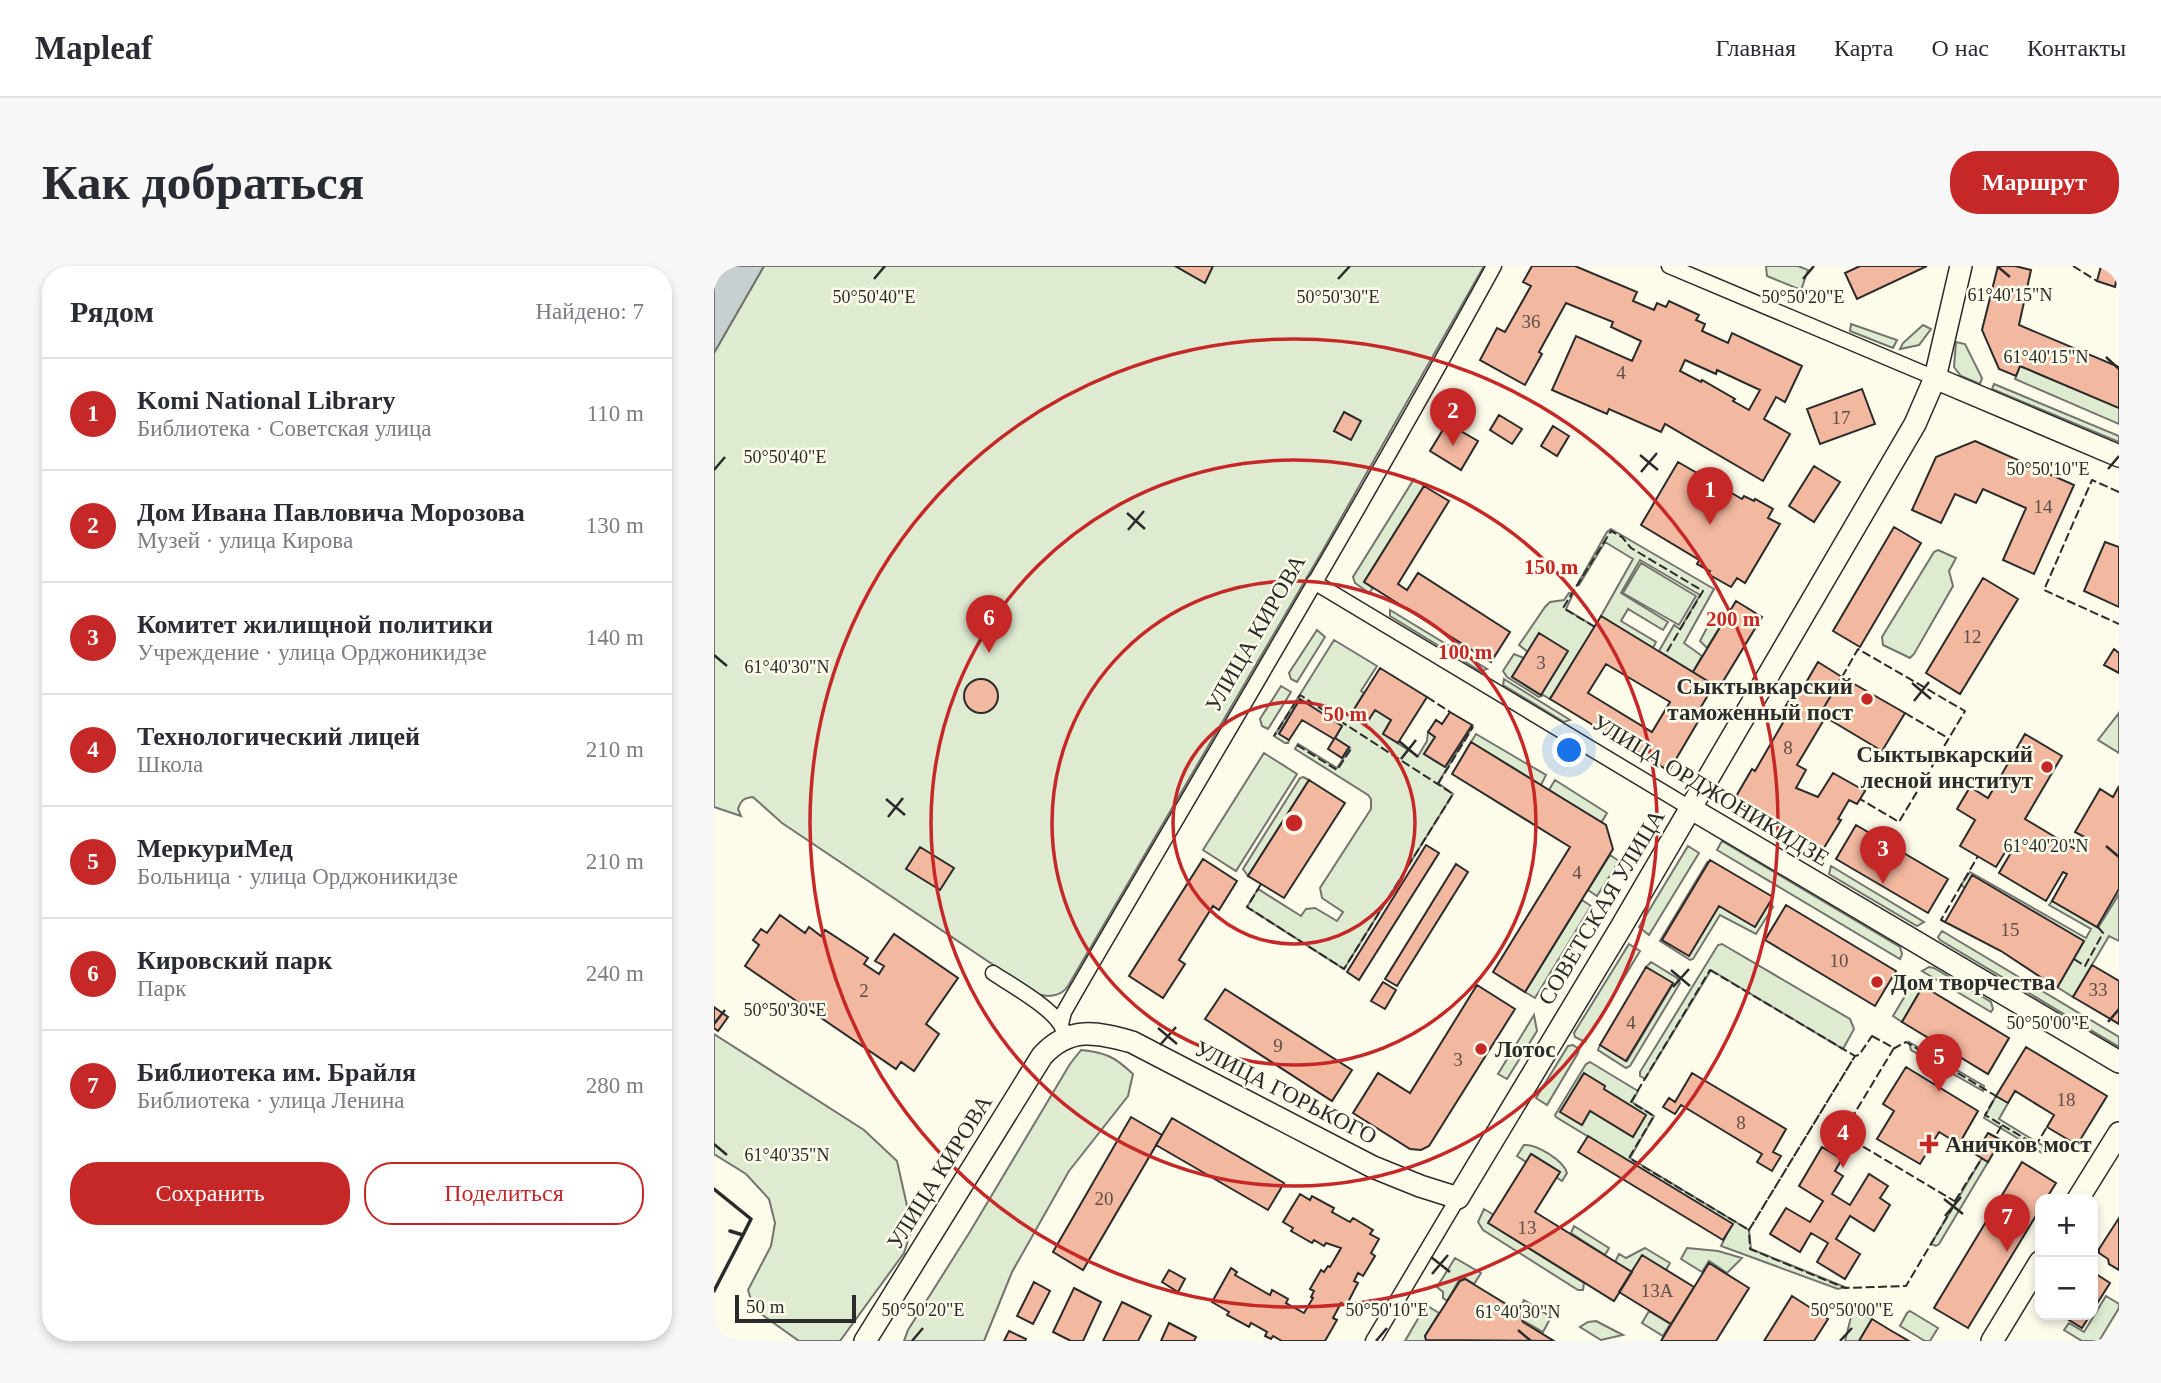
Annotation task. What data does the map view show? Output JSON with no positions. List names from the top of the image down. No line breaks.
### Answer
{"streets":{"street":["УЛИЦА КИРОВА","УЛИЦА ОРДЖОНИКИДЗЕ","СОВЕТСКАЯ УЛИЦА","УЛИЦА ГОРЬКОГО"]},"crossings":[["УЛИЦА КИРОВА","УЛИЦА ОРДЖОНИКИДЗЕ"],["УЛИЦА КИРОВА","УЛИЦА ГОРЬКОГО"],["УЛИЦА ОРДЖОНИКИДЗЕ","СОВЕТСКАЯ УЛИЦА"],["СОВЕТСКАЯ УЛИЦА","УЛИЦА ГОРЬКОГО"]],"places":{"other":["Сыктывкарский таможенный пост","Сыктывкарский лесной институт","Дом творчества","Лотос"],"health":["Аничков мост"]},"house_numbers":["36","4","17","14","12","3","8","4","15","10","33","2","4","9","3","18","8","20","13","13А"],"scale_bar":"50 m","page":{"header":"Mapleaf","nav":["Главная","Карта","О нас","Контакты"],"buttons":["Маршрут",["Сохранить","Поделиться"]],"title":"Как добраться","heading":["Рядом","Найдено: 7"],"list":[{"mark":"1","name":"Komi National Library","note":"Библиотека · Советская улица","value":"110 m"},{"mark":"2","name":"Дом Ивана Павловича Морозова","note":"Музей · улица Кирова","value":"130 m"},{"mark":"3","name":"Комитет жилищной политики","note":"Учреждение · улица Орджоникидзе","value":"140 m"},{"mark":"4","name":"Технологический лицей","note":"Школа","value":"210 m"},{"mark":"5","name":"МеркуриМед","note":"Больница · улица Орджоникидзе","value":"210 m"},{"mark":"6","name":"Кировский парк","note":"Парк","value":"240 m"},{"mark":"7","name":"Библиотека им. Брайля","note":"Библиотека · улица Ленина","value":"280 m"}],"pins":["2","1","6","3","5","4","7"],"map_buttons":["+","−"],"scale":"50 m"},"coordinates":["61°40'15\"N","50°50'40\"E","50°50'30\"E","50°50'20\"E","50°50'10\"E","61°40'30\"N","61°40'20\"N","50°50'00\"E","61°40'35\"N"],"rings":["150 m","200 m","100 m","50 m"]}
